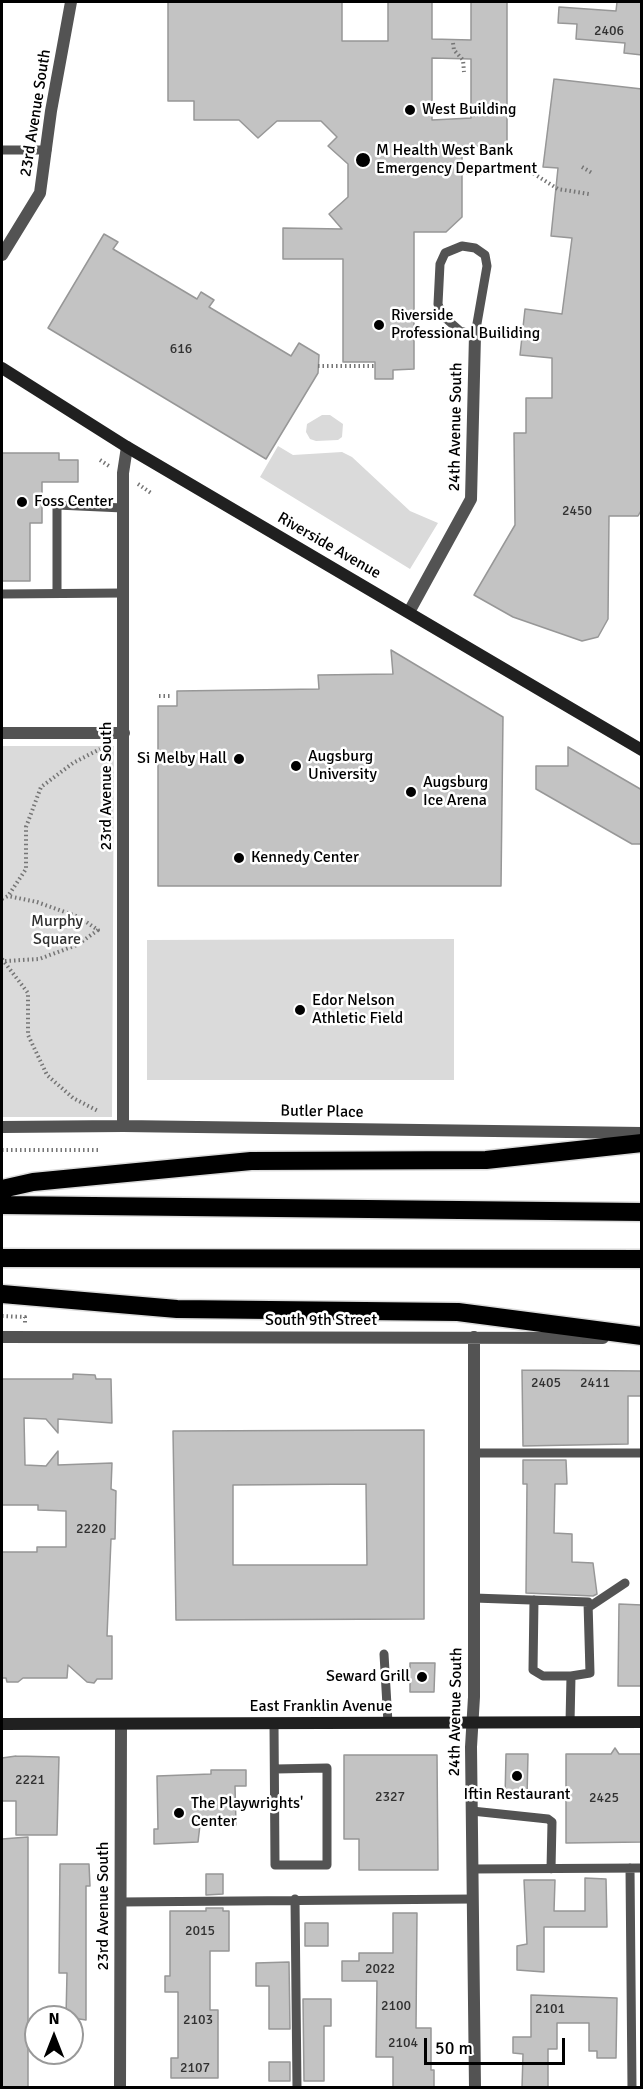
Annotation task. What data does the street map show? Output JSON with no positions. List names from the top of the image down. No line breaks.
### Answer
{"streets":{"street":["23rd Avenue South","24th Avenue South","Riverside Avenue","Butler Place","South 9th Street","East Franklin Avenue"]},"crossings":[["23rd Avenue South","Riverside Avenue"],["23rd Avenue South","Butler Place"],["23rd Avenue South","East Franklin Avenue"],["24th Avenue South","Riverside Avenue"],["24th Avenue South","South 9th Street"],["24th Avenue South","East Franklin Avenue"]],"parks":["Murphy Square"],"places":["West Building","M Health West Bank Emergency Department","Riverside Professional Builiding","Foss Center","Si Melby Hall","Augsburg University","Augsburg Ice Arena","Kennedy Center","Edor Nelson Athletic Field","Seward Grill","Iftin Restaurant","The Playwrights' Center"],"house_numbers":["2406","616","2450","2405","2411","2220","2221","2327","2425","2015","2022","2100","2101","2103","2104","2107"],"scale_bar":"50 m","north":"top"}
